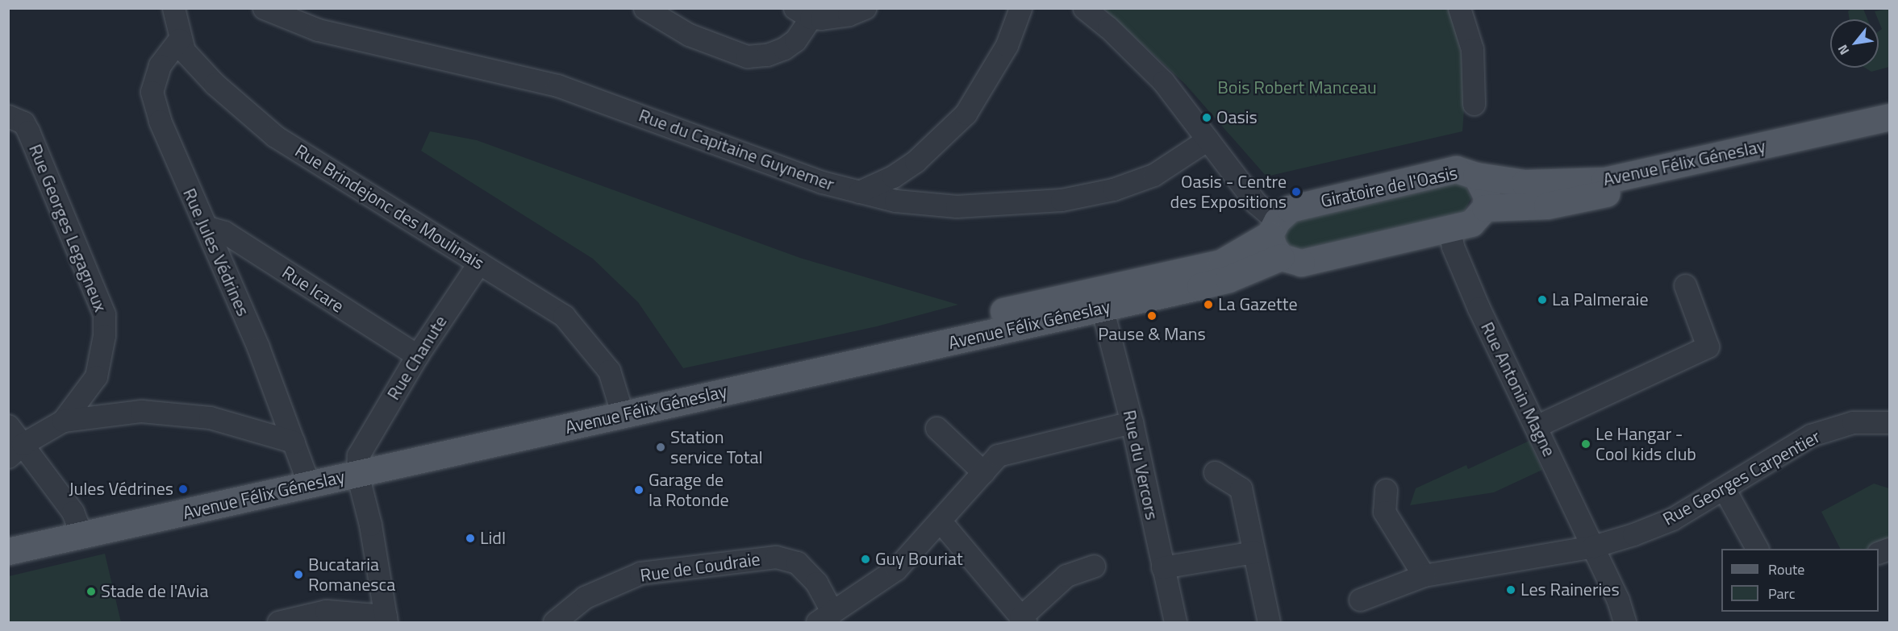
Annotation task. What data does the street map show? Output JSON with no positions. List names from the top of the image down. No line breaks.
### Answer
{"streets":{"main road":["Avenue Félix Géneslay","Giratoire de l'Oasis"],"street":["Rue du Capitaine Guynemer","Rue Brindejonc des Moulinais","Rue Georges Legagneux","Rue Jules Védrines","Rue Icare","Rue Chanute","Rue Antonin Magne","Rue du Vercors","Rue Georges Carpentier","Rue de Coudraie"]},"crossings":[["Avenue Félix Géneslay","Giratoire de l'Oasis"],["Avenue Félix Géneslay","Rue Brindejonc des Moulinais"],["Avenue Félix Géneslay","Rue Jules Védrines"],["Avenue Félix Géneslay","Rue Chanute"],["Avenue Félix Géneslay","Rue du Vercors"],["Rue Brindejonc des Moulinais","Rue Jules Védrines"],["Rue Brindejonc des Moulinais","Rue Chanute"],["Rue Jules Védrines","Rue Icare"],["Rue Icare","Rue Chanute"],["Rue Antonin Magne","Rue Georges Carpentier"]],"parks":["Bois Robert Manceau"],"places":["Oasis","Oasis - Centre des Expositions","La Palmeraie","La Gazette","Pause & Mans","Le Hangar - Cool kids club","Station service Total","Jules Védrines","Garage de la Rotonde","Lidl","Guy Bouriat","Bucataria Romanesca","Les Raineries","Stade de l'Avia"],"legend":["Route","Parc"],"north":"bottom left"}
